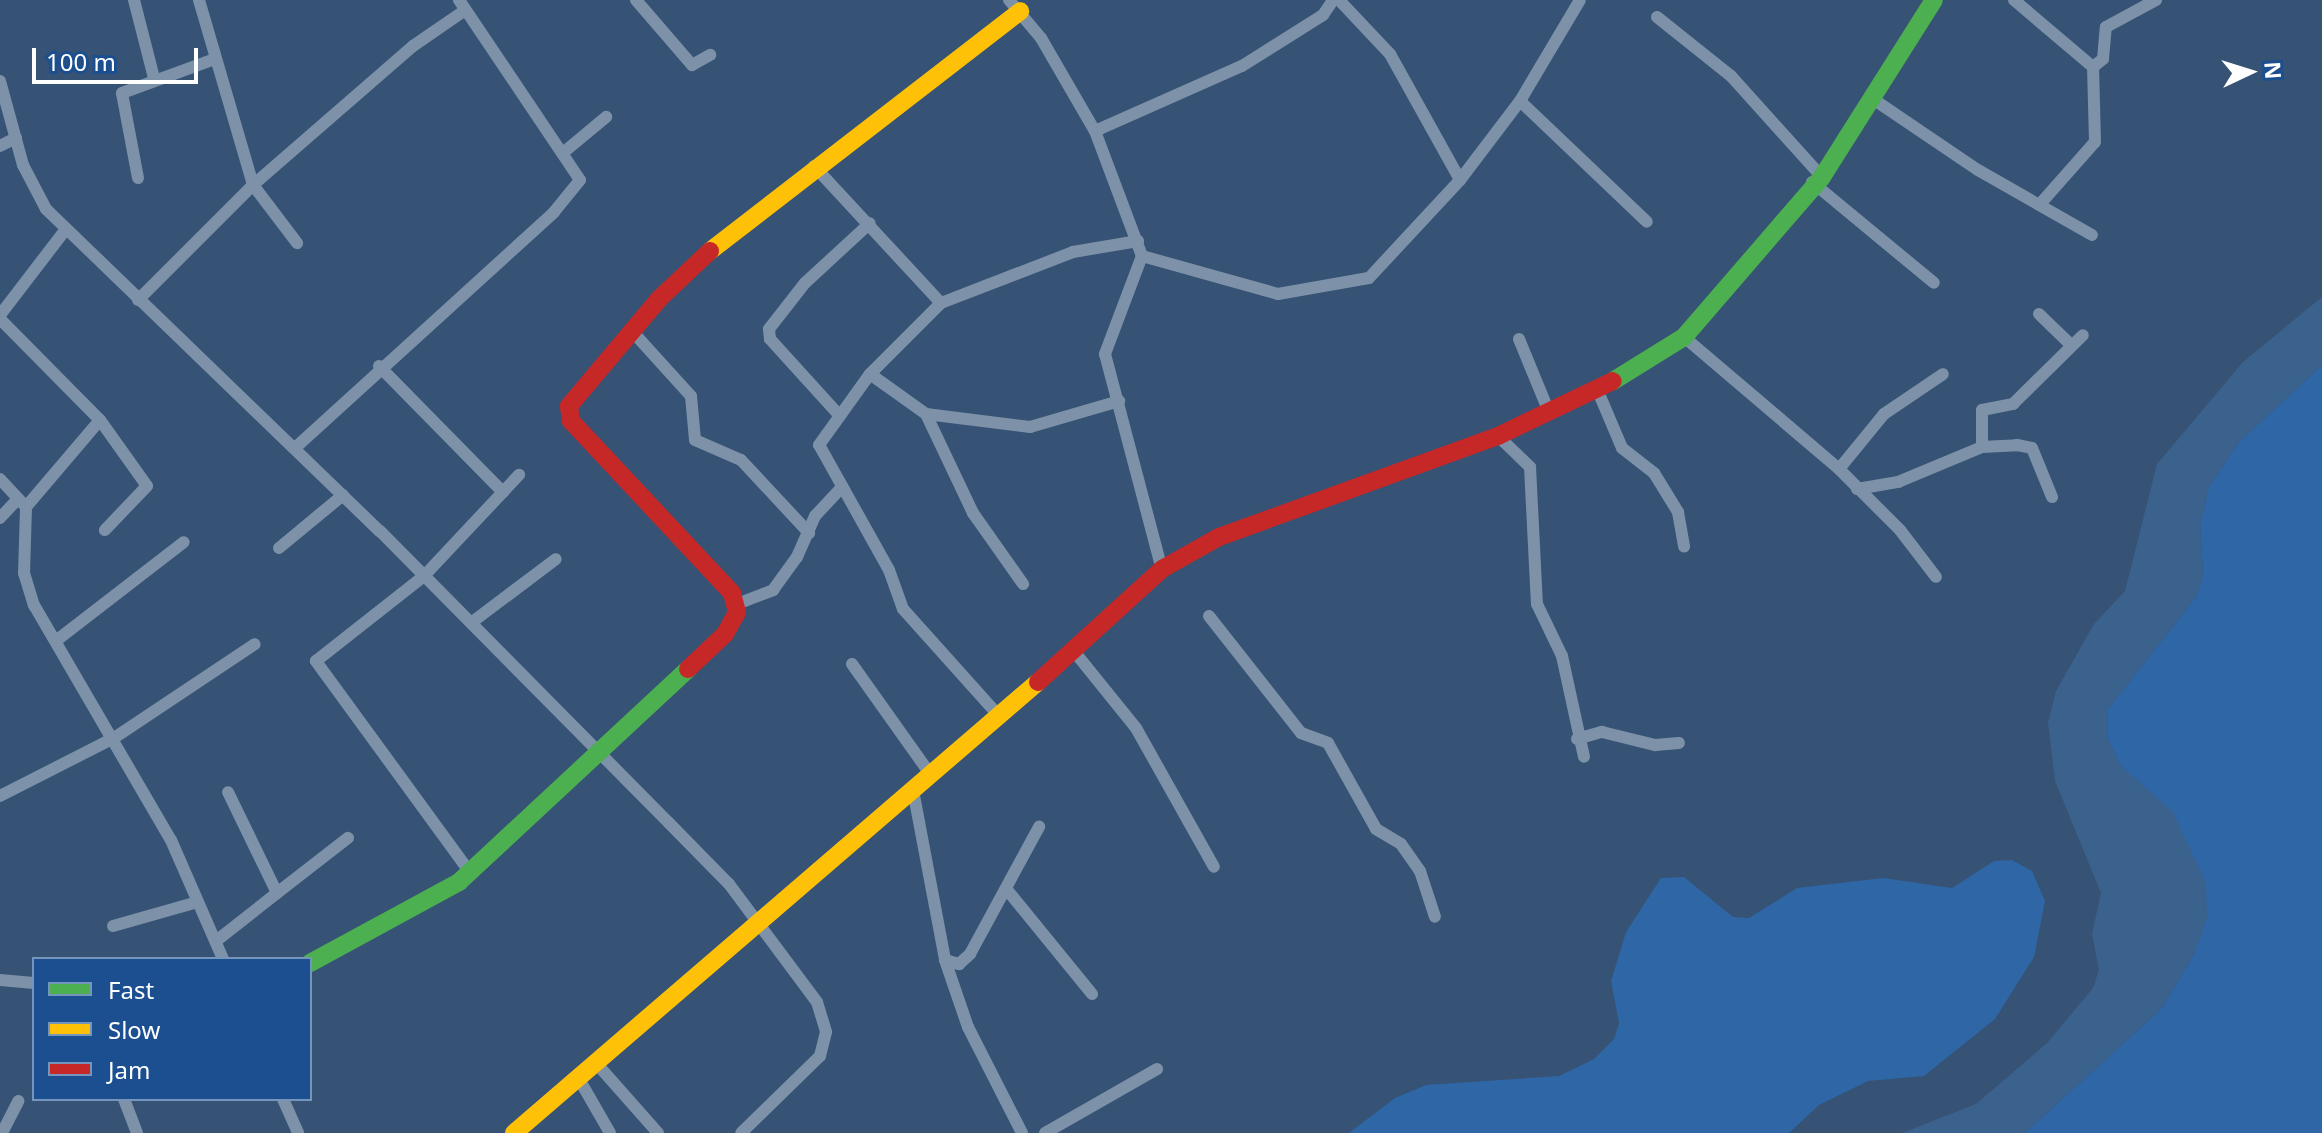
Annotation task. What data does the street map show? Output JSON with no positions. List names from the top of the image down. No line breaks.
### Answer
{"legend":["Fast","Slow","Jam"],"scale_bar":"100 m","north":"right"}
